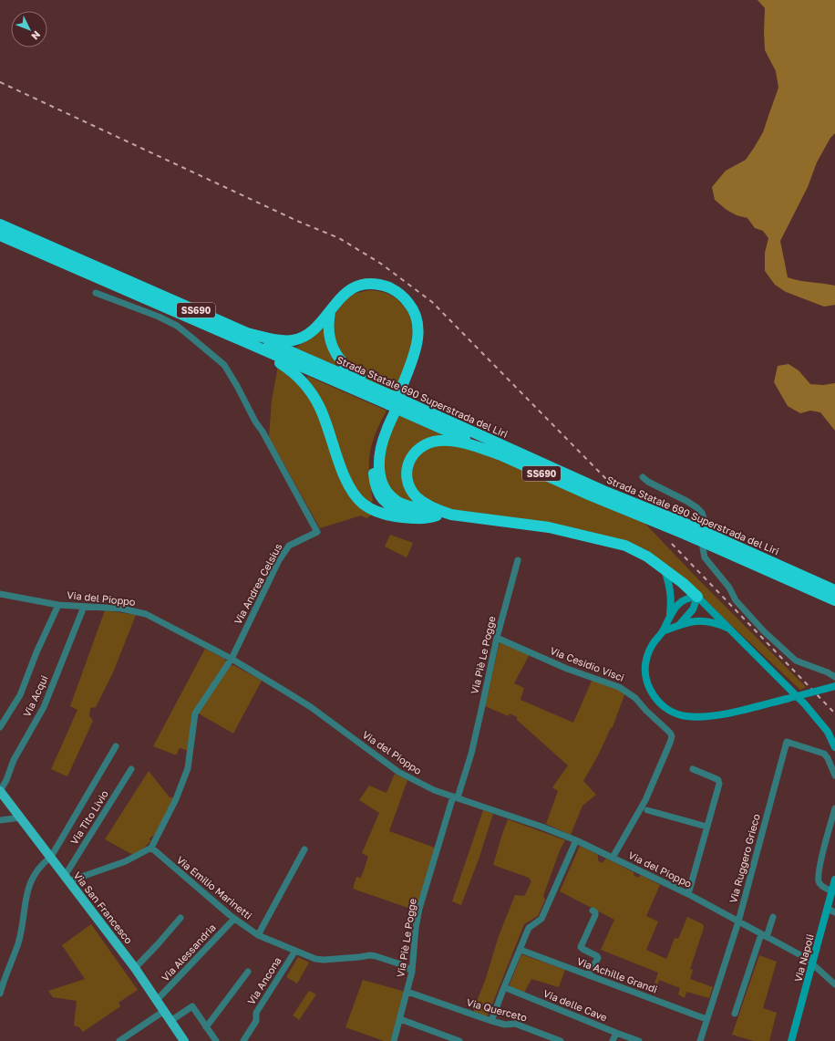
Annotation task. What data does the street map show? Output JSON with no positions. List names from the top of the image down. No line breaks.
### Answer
{"streets":{"highway":["SS690","Strada Statale 690 Superstrada del Liri"],"main road":["Via San Francesco"],"street":["Via Andrea Celsius","Via del Pioppo","Via Piè Le Pogge","Via Cesidio Visci","Via Acqui","Via Tito Livio","Via Ruggero Grieco","Via Emilio Marinetti","Via Alessandria","Via Napoli","Via Achille Grandi","Via Ancona","Via delle Cave","Via Querceto"]},"crossings":[["Via Andrea Celsius","Via del Pioppo"],["Via Andrea Celsius","Via Emilio Marinetti"],["Via del Pioppo","Via Piè Le Pogge"],["Via del Pioppo","Via Cesidio Visci"],["Via del Pioppo","Via Acqui"],["Via del Pioppo","Via Ruggero Grieco"],["Via del Pioppo","Via Napoli"],["Via Piè Le Pogge","Via Cesidio Visci"],["Via Piè Le Pogge","Via Emilio Marinetti"],["Via Piè Le Pogge","Via Querceto"],["Via Acqui","Via San Francesco"],["Via Tito Livio","Via San Francesco"],["Via Ruggero Grieco","Via Achille Grandi"],["Via Emilio Marinetti","Via Alessandria"],["Via Emilio Marinetti","Via Ancona"],["Via San Francesco","Via Alessandria"]],"north":"bottom right"}
